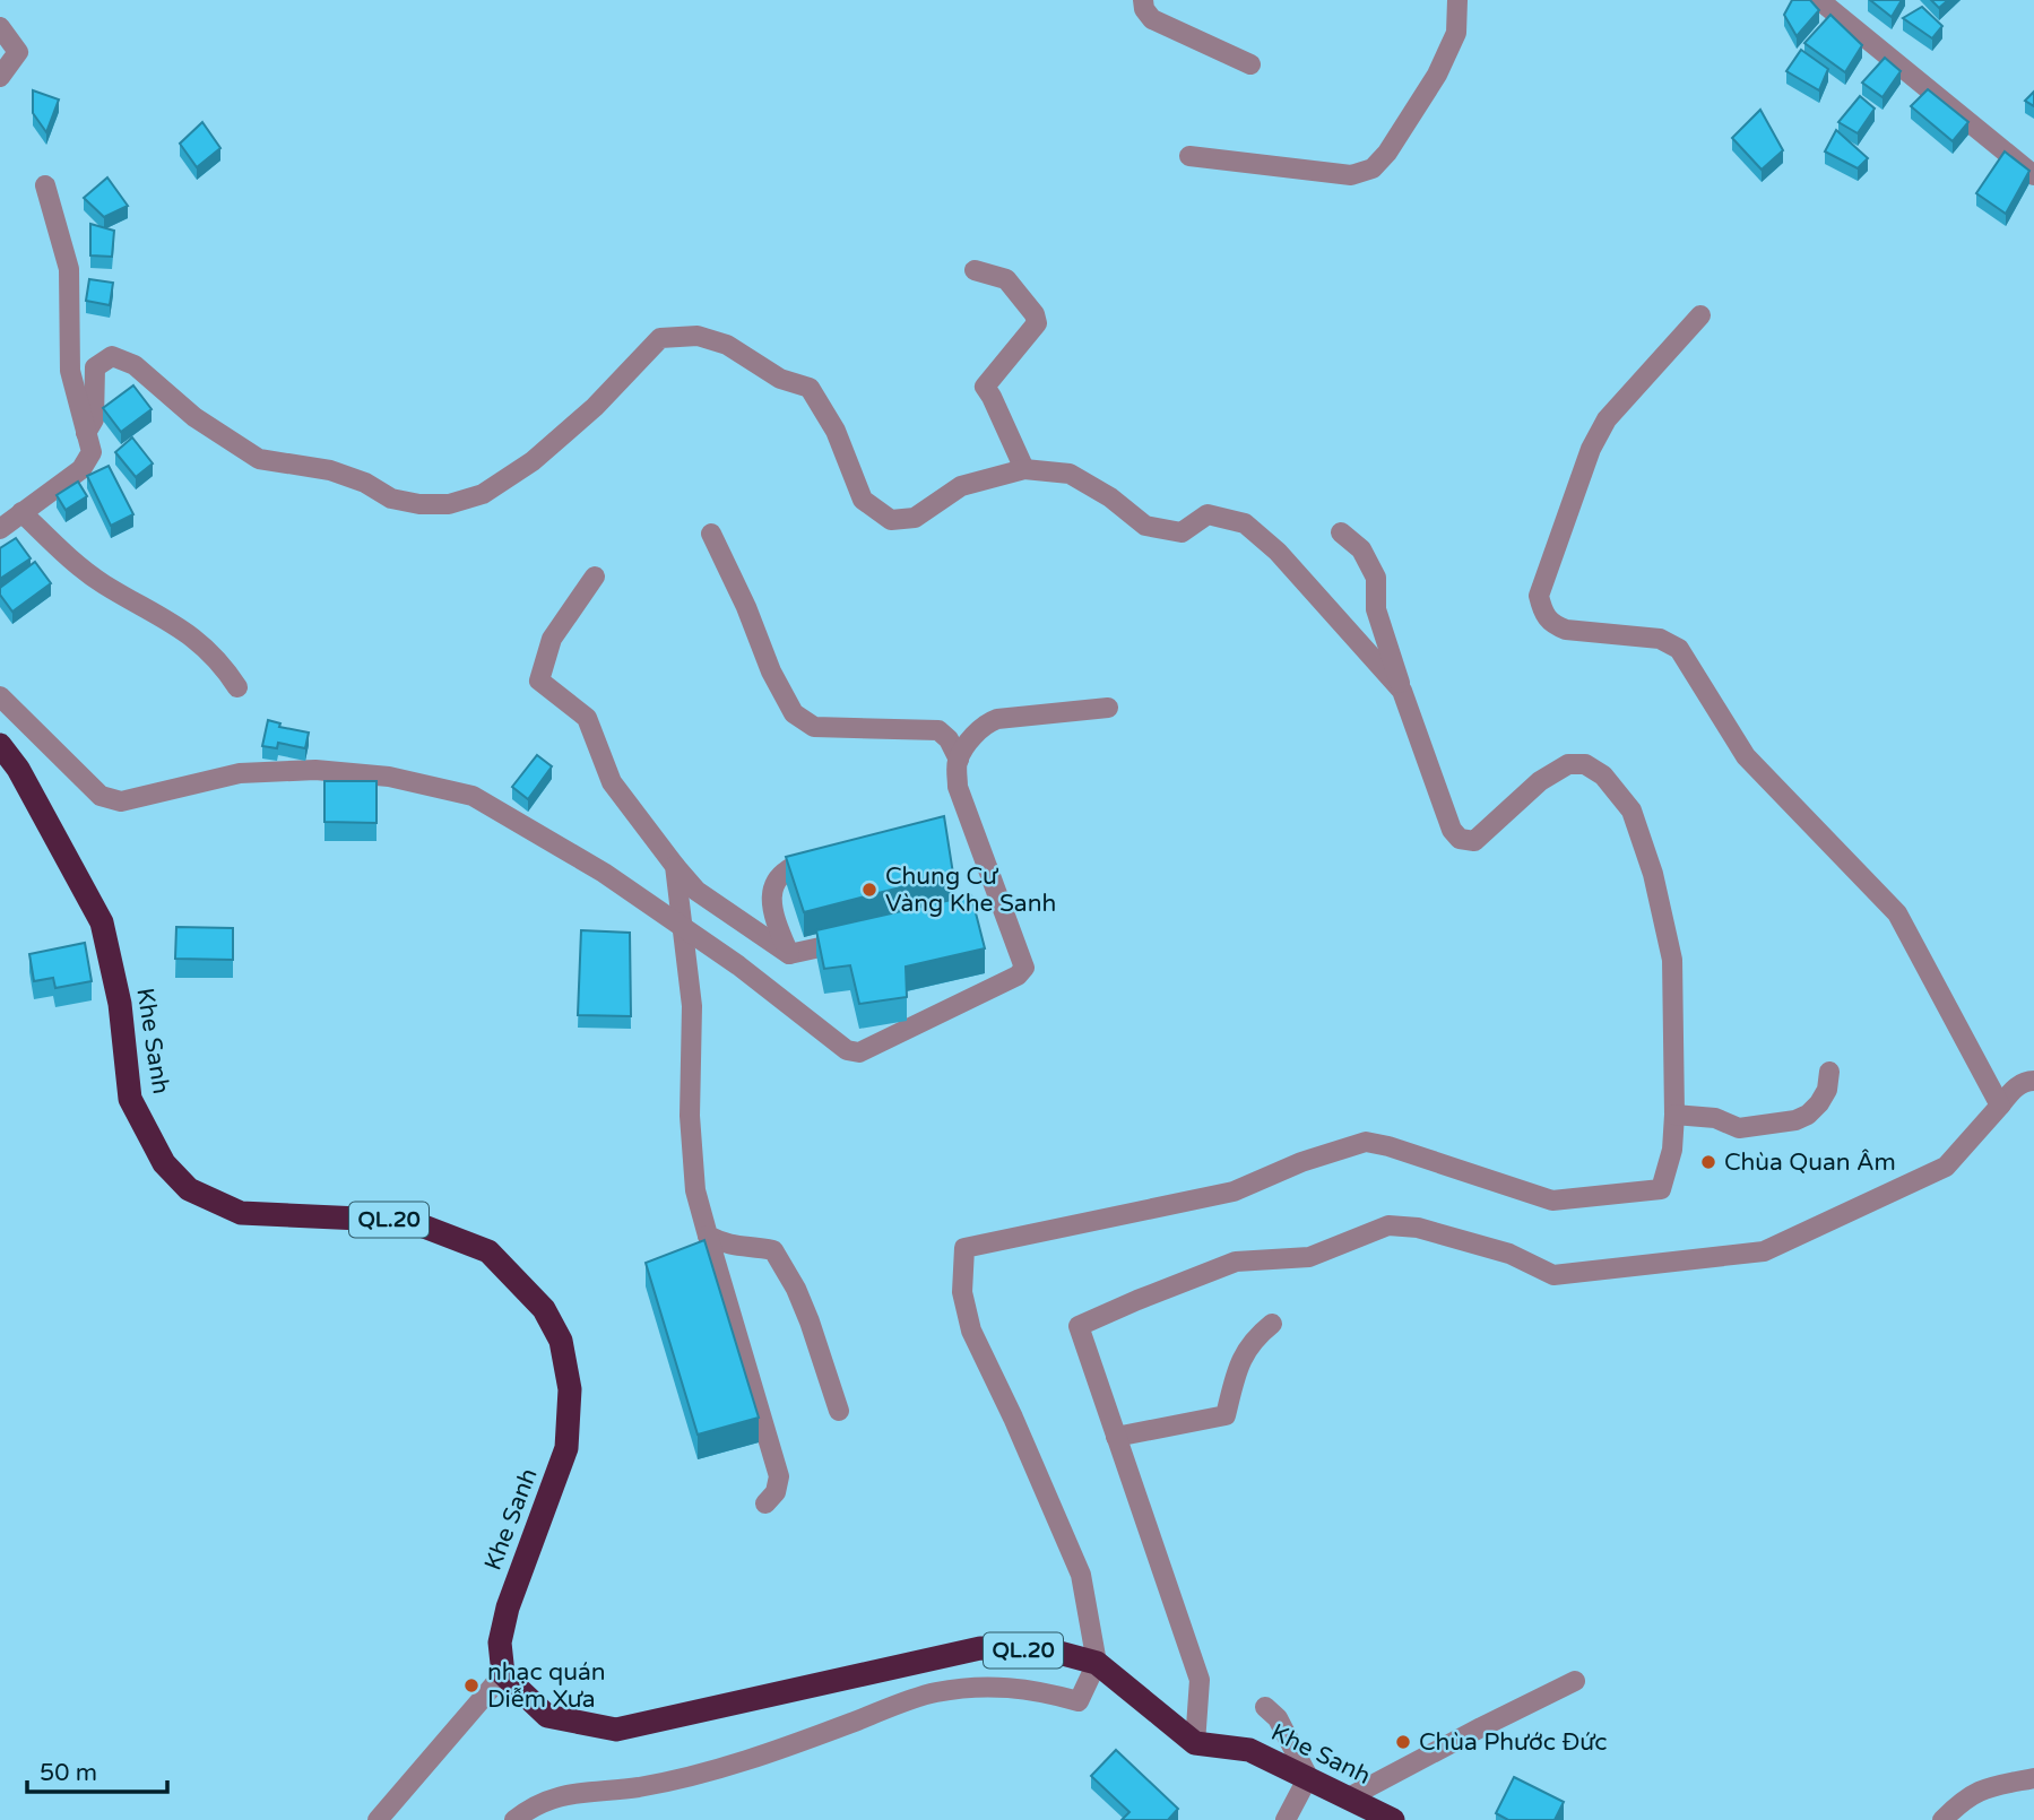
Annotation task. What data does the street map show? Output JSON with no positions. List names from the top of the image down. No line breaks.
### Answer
{"streets":{"highway":["Khe Sanh","QL.20"]},"crossings":[["Khe Sanh","QL.20"]],"places":["Chung Cư Vàng Khe Sanh","Chùa Quan Âm","nhạc quán Diễm Xưa","Chùa Phước Đức"],"scale_bar":"50 m"}
